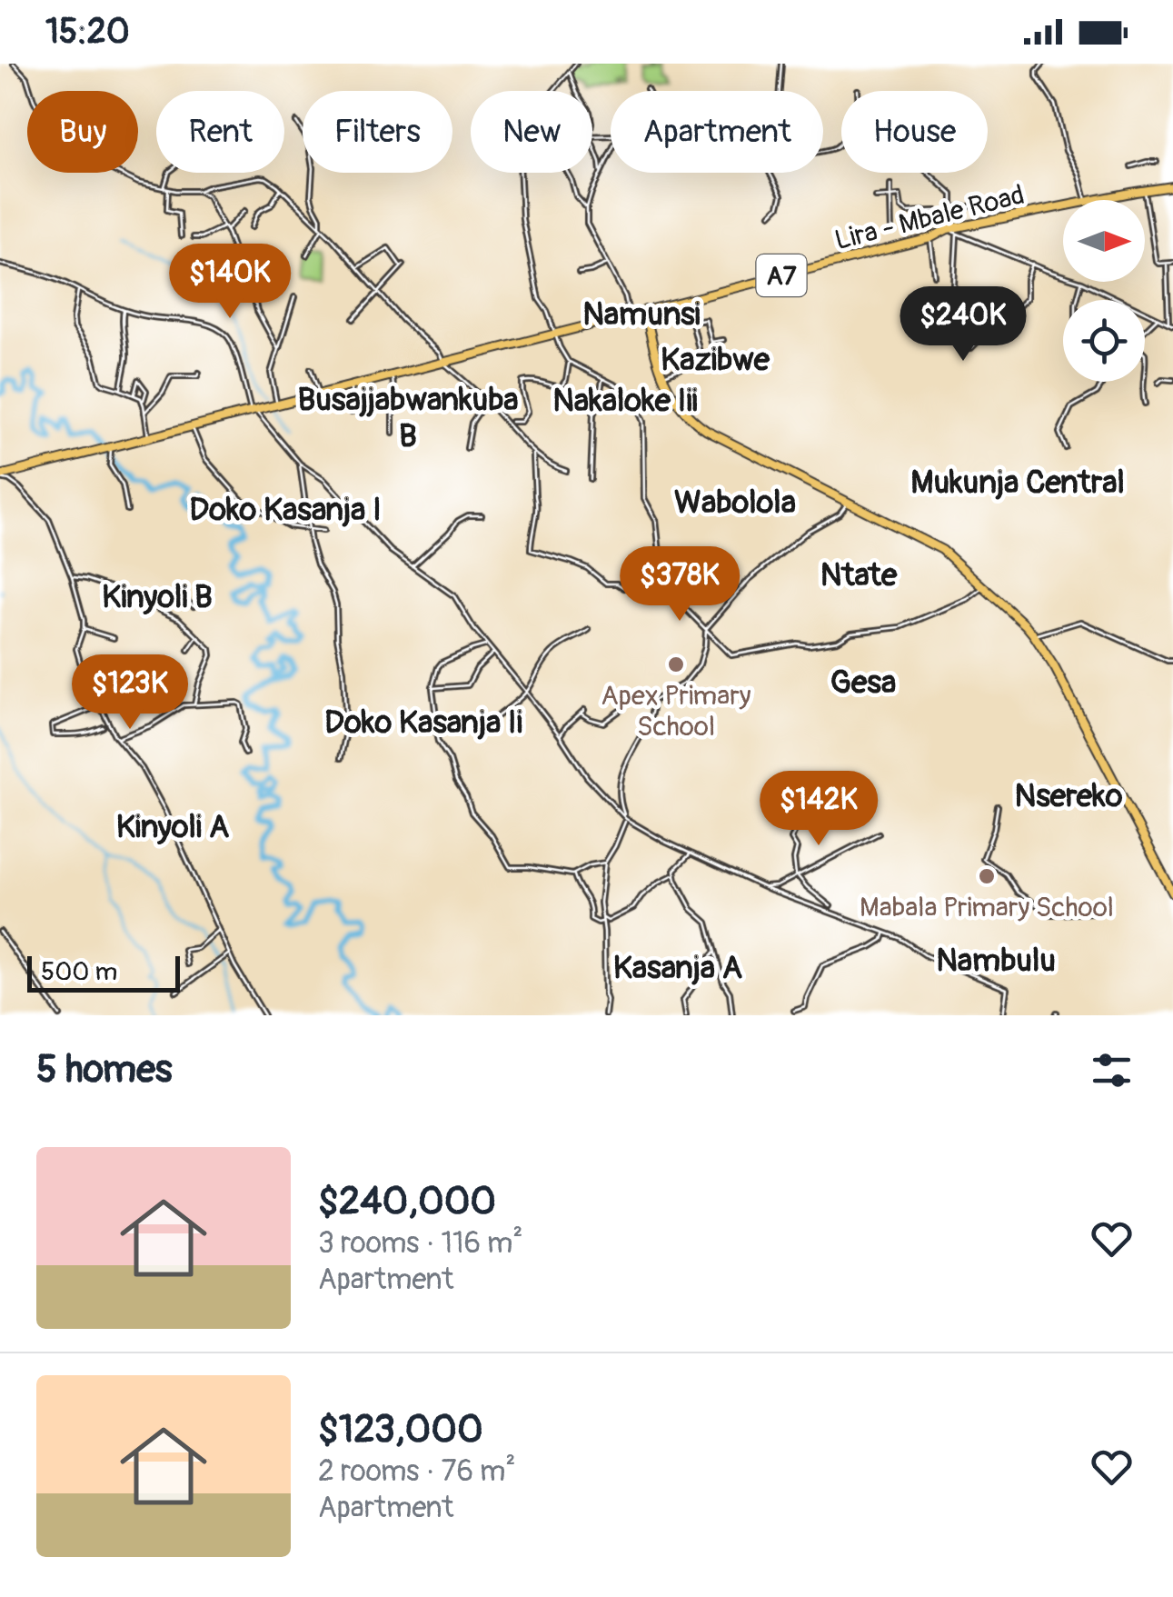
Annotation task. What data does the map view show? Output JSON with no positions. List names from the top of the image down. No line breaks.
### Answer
{"streets":{"main road":["Lira - Mbale Road","A7"]},"districts":["Namunsi","Kazibwe","Busajjabwankuba B","Nakaloke Iii","Mukunja Central","Wabolola","Doko Kasanja I","Ntate","Kinyoli B","Gesa","Doko Kasanja Ii","Nsereko","Kinyoli A","Nambulu","Kasanja A"],"places":["Apex Primary School","Mabala Primary School"],"scale_bar":"500 m","north":"right","page":{"status":"15:20","chip":["Buy","Rent","Filters","New","Apartment","House"],"price":["$140K","$240K","$378K","$123K","$142K"],"scale":"500 m","heading":"5 homes","list":[{"name":"$240,000","note":"3 rooms · 116 m² · Apartment"},{"name":"$123,000","note":"2 rooms · 76 m² · Apartment"}]}}
